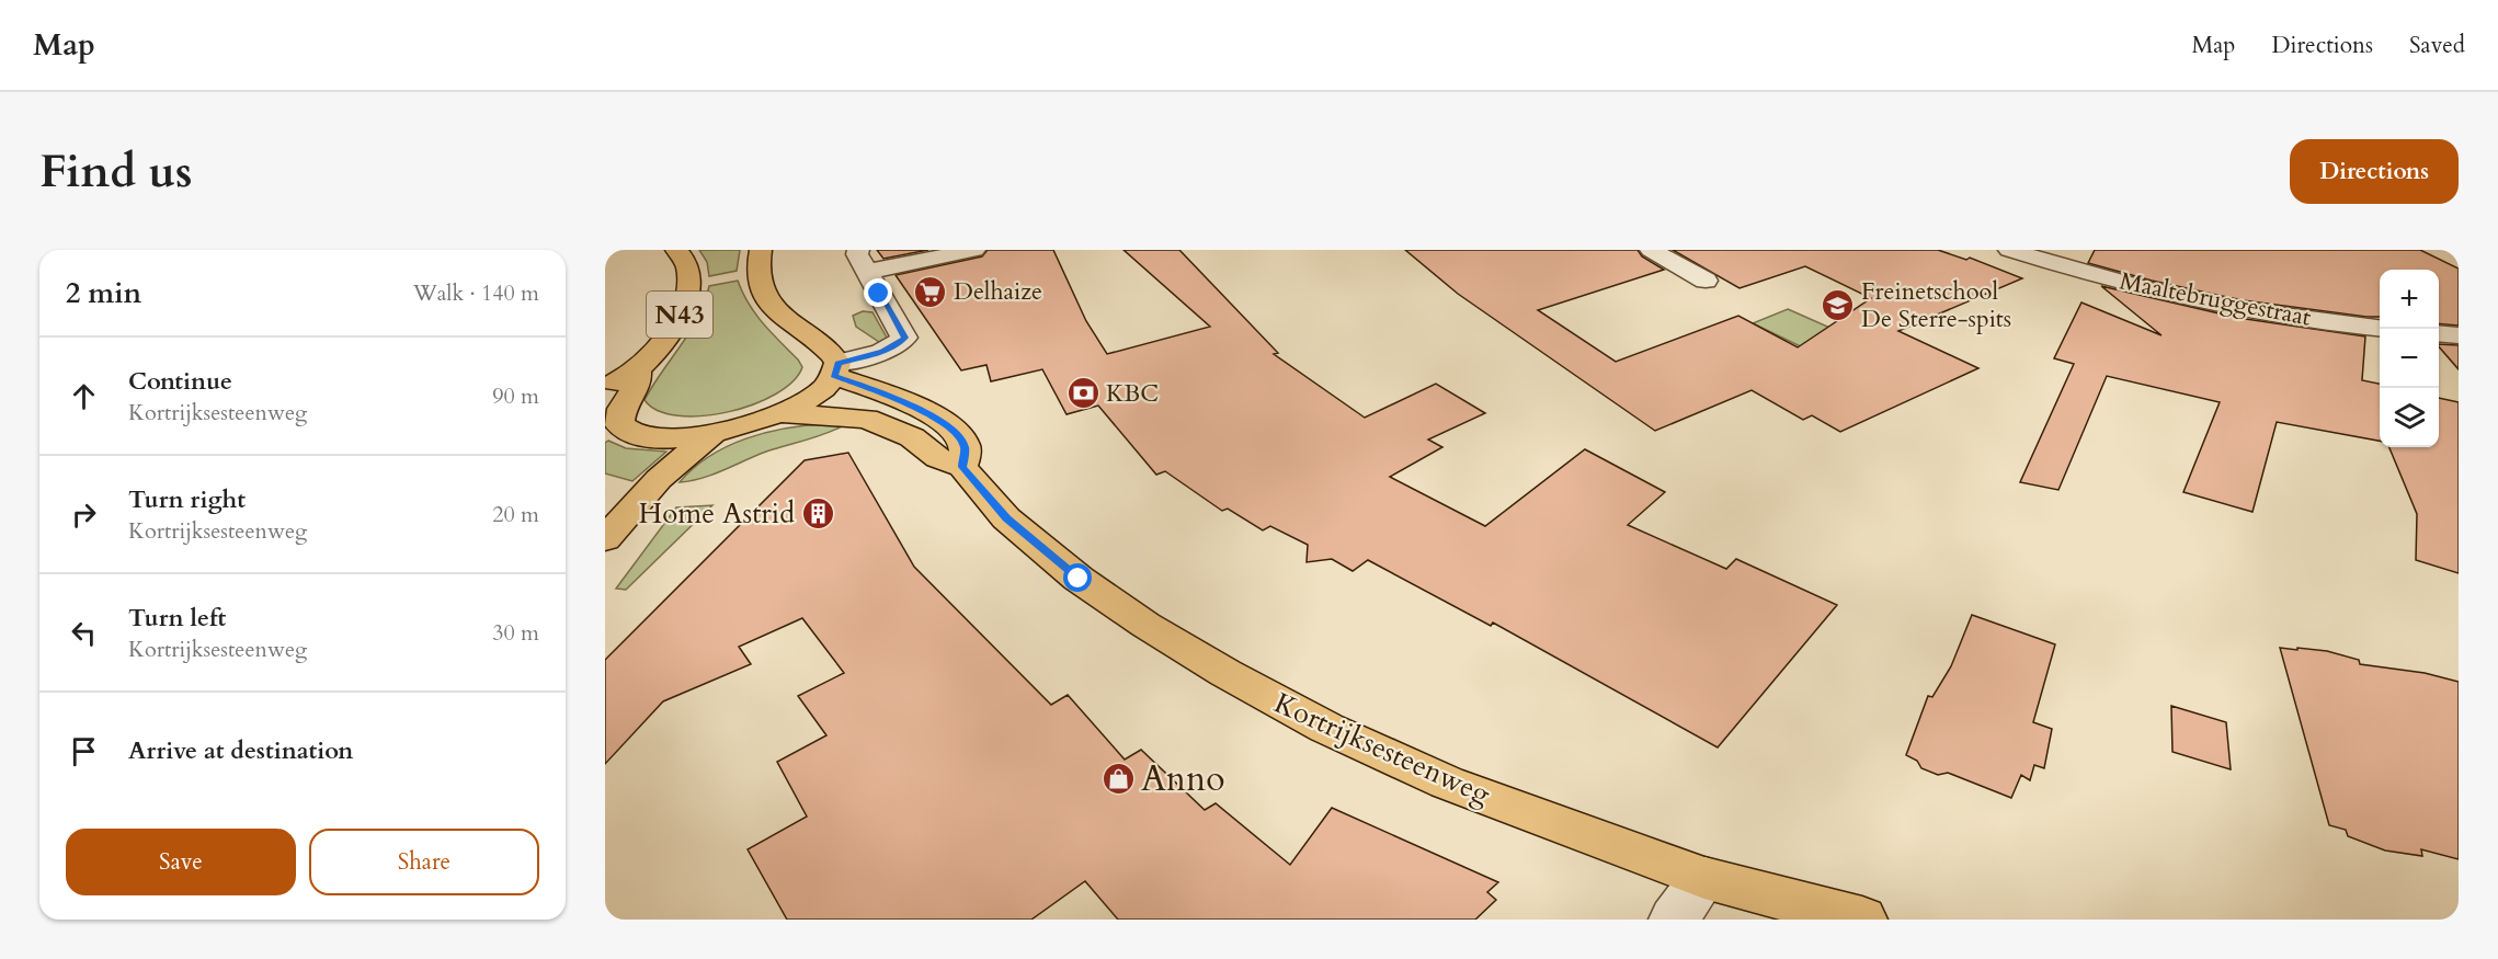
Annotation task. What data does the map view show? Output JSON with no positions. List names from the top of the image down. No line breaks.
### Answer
{"streets":{"main road":["N43","Kortrijksesteenweg"],"street":["Maaltebruggestraat"]},"crossings":[["N43","Kortrijksesteenweg"]],"places":{"supermarket":["Delhaize"],"school or university":["Freinetschool De Sterre-spits"],"bank":["KBC"],"building":["Home Astrid"],"shop":["Anno"]},"page":{"header":"Map","nav":["Map","Directions","Saved"],"buttons":["Directions",["Save","Share"]],"title":"Find us","heading":["2 min","Walk · 140 m"],"map_buttons":["+","−"],"list":[["Continue","Kortrijksesteenweg","90 m"],["Turn right","Kortrijksesteenweg","20 m"],["Turn left","Kortrijksesteenweg","30 m"],"Arrive at destination"]}}
